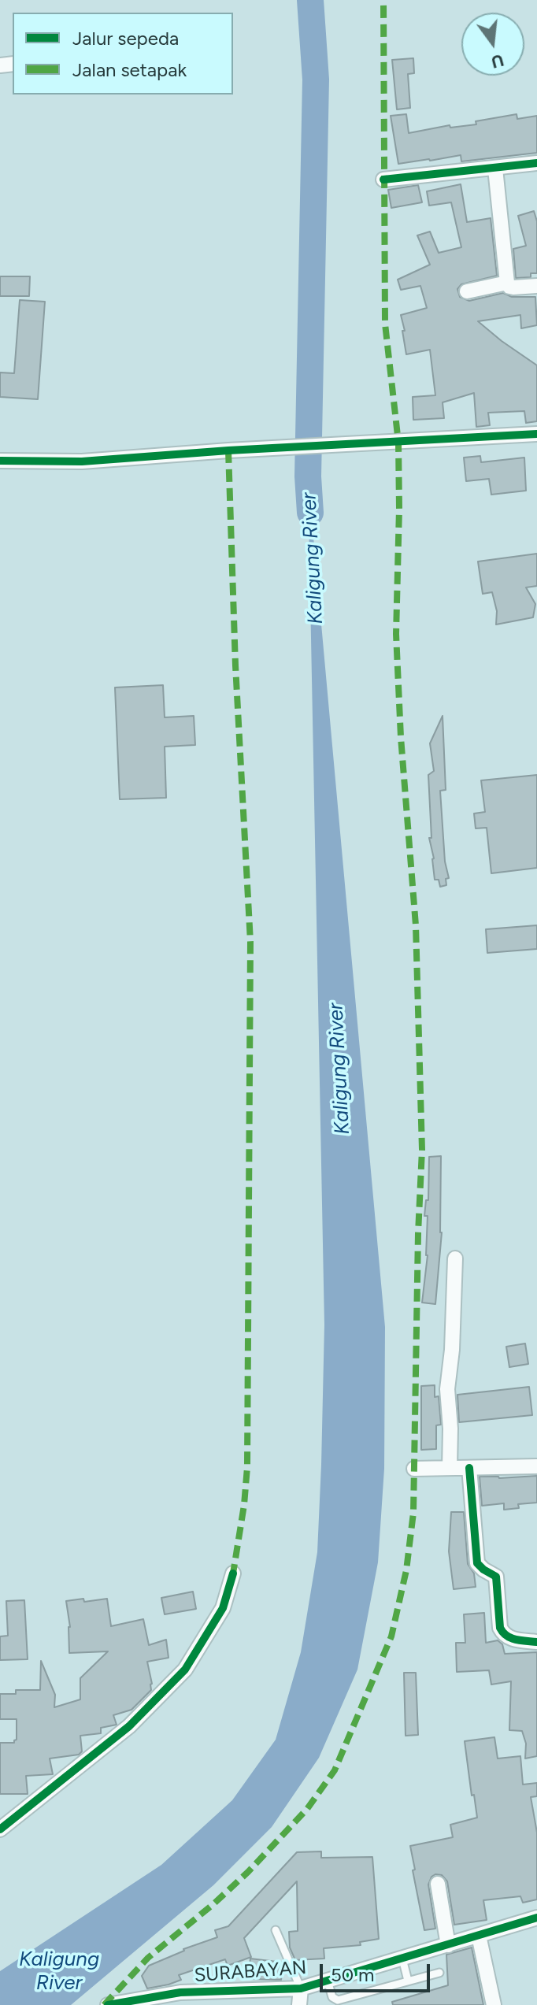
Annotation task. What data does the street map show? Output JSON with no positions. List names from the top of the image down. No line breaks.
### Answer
{"streets":{"street":["SURABAYAN"]},"water":["Kaligung River"],"legend":["Jalur sepeda","Jalan setapak"],"scale_bar":"50 m","north":"bottom"}
